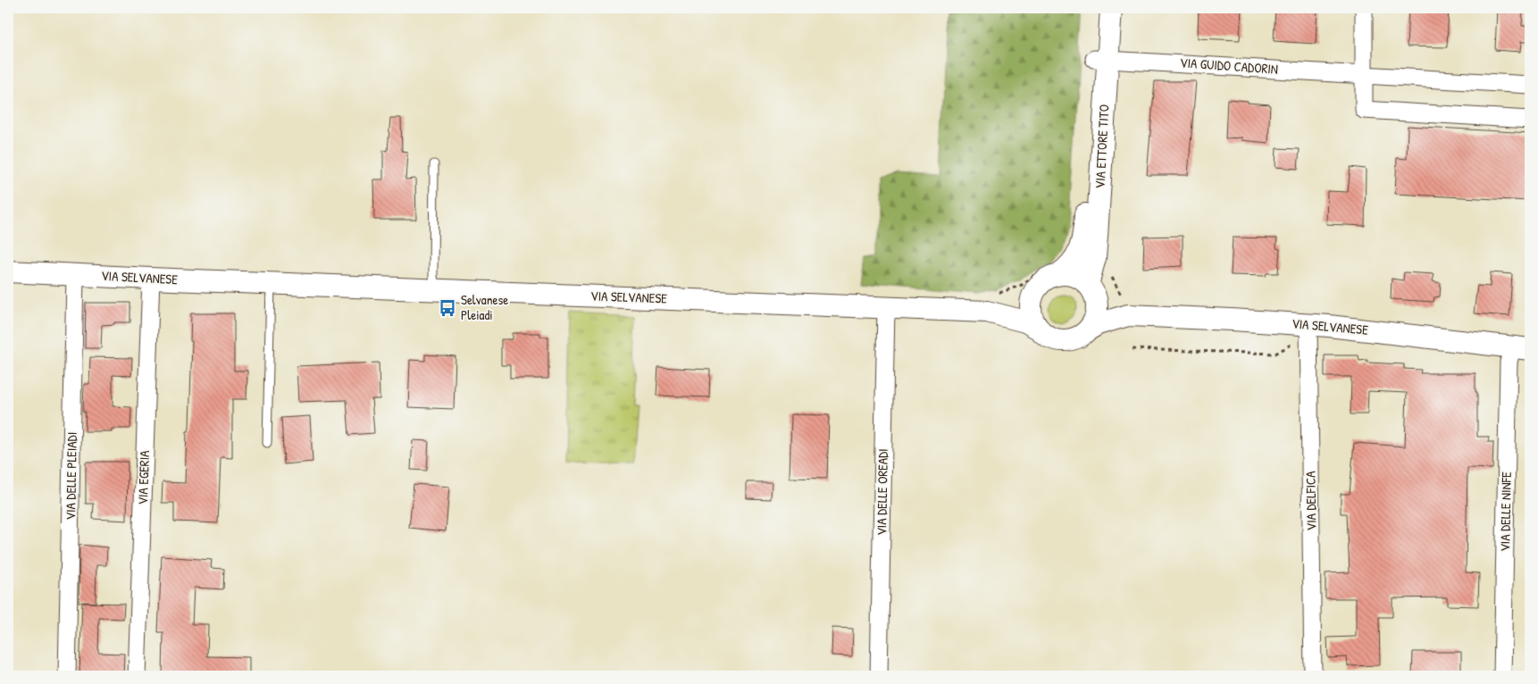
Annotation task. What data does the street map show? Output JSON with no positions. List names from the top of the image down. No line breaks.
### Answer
{"streets":{"street":["VIA GUIDO CADORIN","VIA ETTORE TITO","VIA SELVANESE","VIA DELLE PLEIADI","VIA EGERIA","VIA DELLE OREADI","VIA DELFICA","VIA DELLE NINFE"]},"crossings":[["VIA GUIDO CADORIN","VIA ETTORE TITO"],["VIA ETTORE TITO","VIA SELVANESE"],["VIA SELVANESE","VIA DELLE PLEIADI"],["VIA SELVANESE","VIA EGERIA"],["VIA SELVANESE","VIA DELLE OREADI"],["VIA SELVANESE","VIA DELFICA"],["VIA SELVANESE","VIA DELLE NINFE"]],"places":{"bus stop":["Selvanese Pleiadi"]}}
